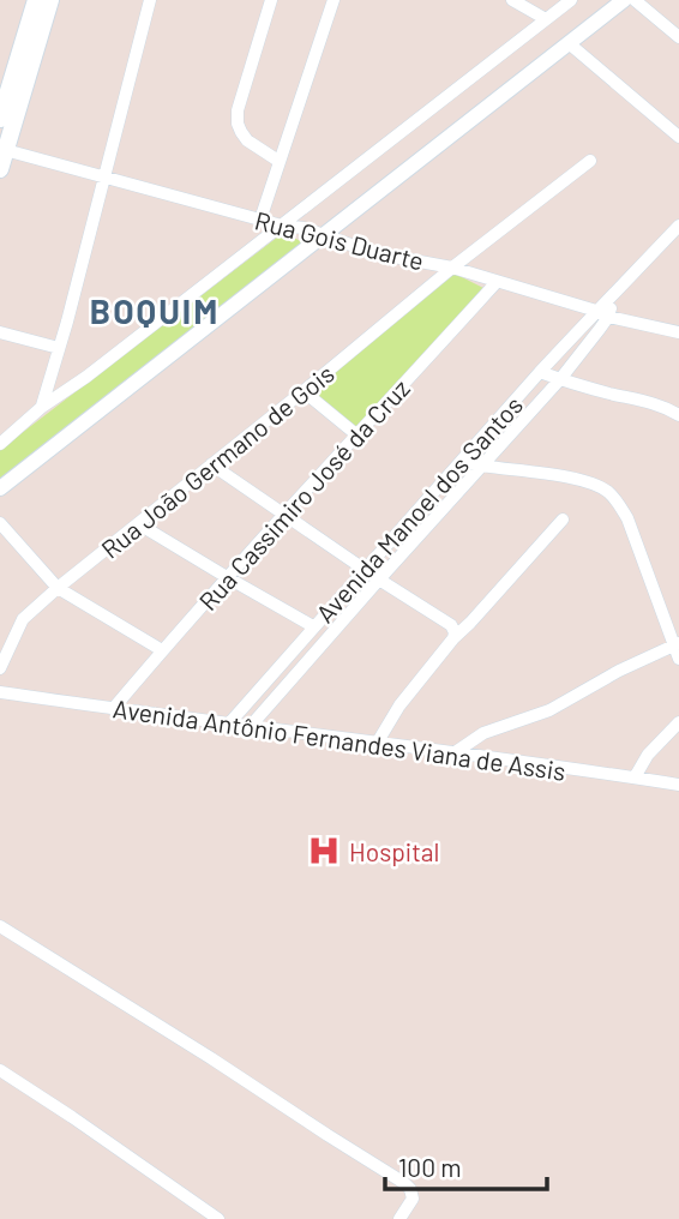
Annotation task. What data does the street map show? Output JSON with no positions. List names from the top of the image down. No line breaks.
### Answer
{"streets":{"street":["Rua Gois Duarte","Rua João Germano de Gois","Rua Cassimiro José da Cruz","Avenida Manoel dos Santos","Avenida Antônio Fernandes Viana de Assis"]},"crossings":[["Rua Gois Duarte","Rua João Germano de Gois"],["Rua Gois Duarte","Rua Cassimiro José da Cruz"],["Rua Gois Duarte","Avenida Manoel dos Santos"],["Rua Cassimiro José da Cruz","Avenida Antônio Fernandes Viana de Assis"],["Avenida Manoel dos Santos","Avenida Antônio Fernandes Viana de Assis"]],"districts":["BOQUIM"],"places":{"hospital":["Hospital"]},"scale_bar":"100 m"}
